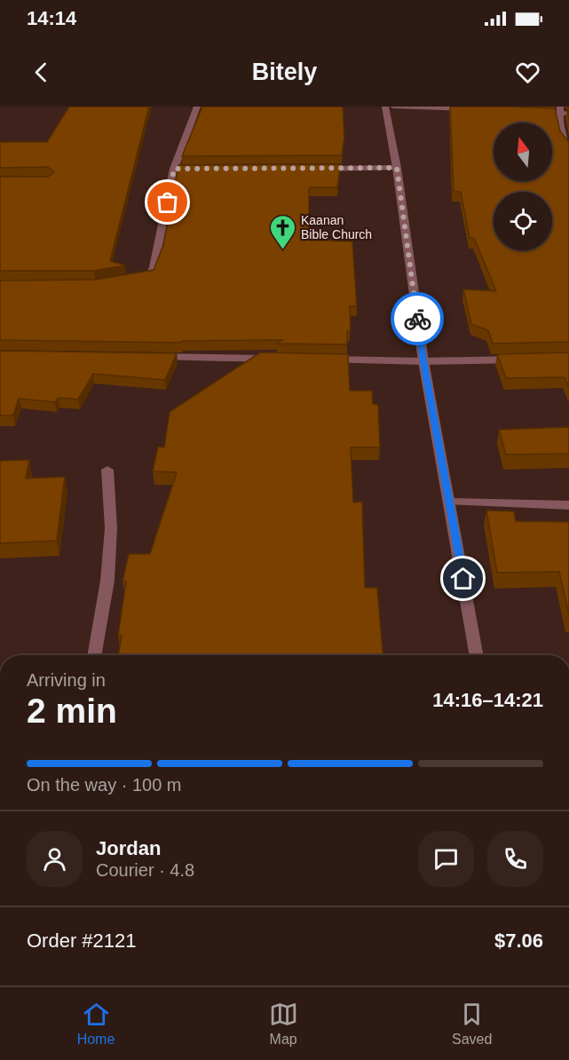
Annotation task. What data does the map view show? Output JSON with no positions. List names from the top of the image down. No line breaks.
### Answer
{"places":{"church":["Kaanan Bible Church"]},"north":"top","page":{"status":"14:14","header":"Bitely","heading":["2 min","Arriving in","14:16–14:21"],"panel":["Jordan","Courier · 4.8","Order #2121","$7.06"],"bar":"On the way · 100 m","tabs":["Home","Map","Saved"]}}
